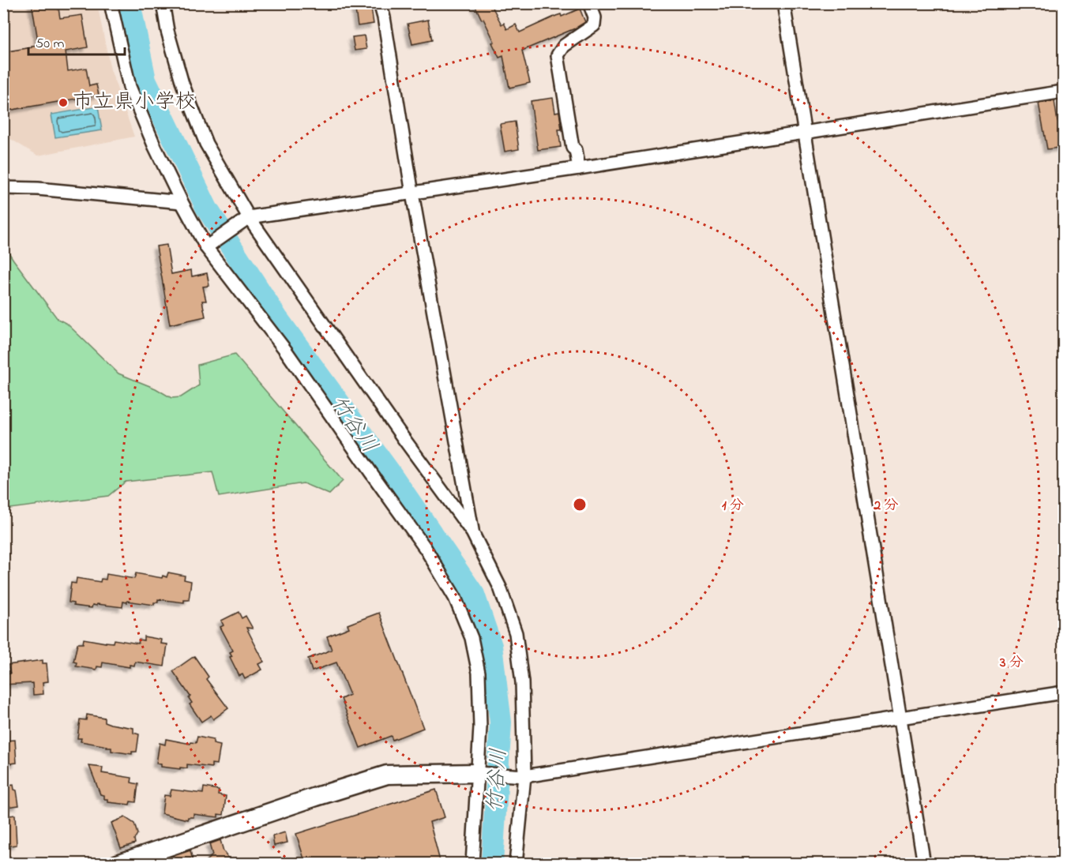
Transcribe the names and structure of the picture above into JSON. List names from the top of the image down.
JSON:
{
  "water": ["竹谷川"],
  "places": ["市立県小学校"],
  "scale_bar": "50 m",
  "rings": ["1 分", "2 分", "3 分"]
}
